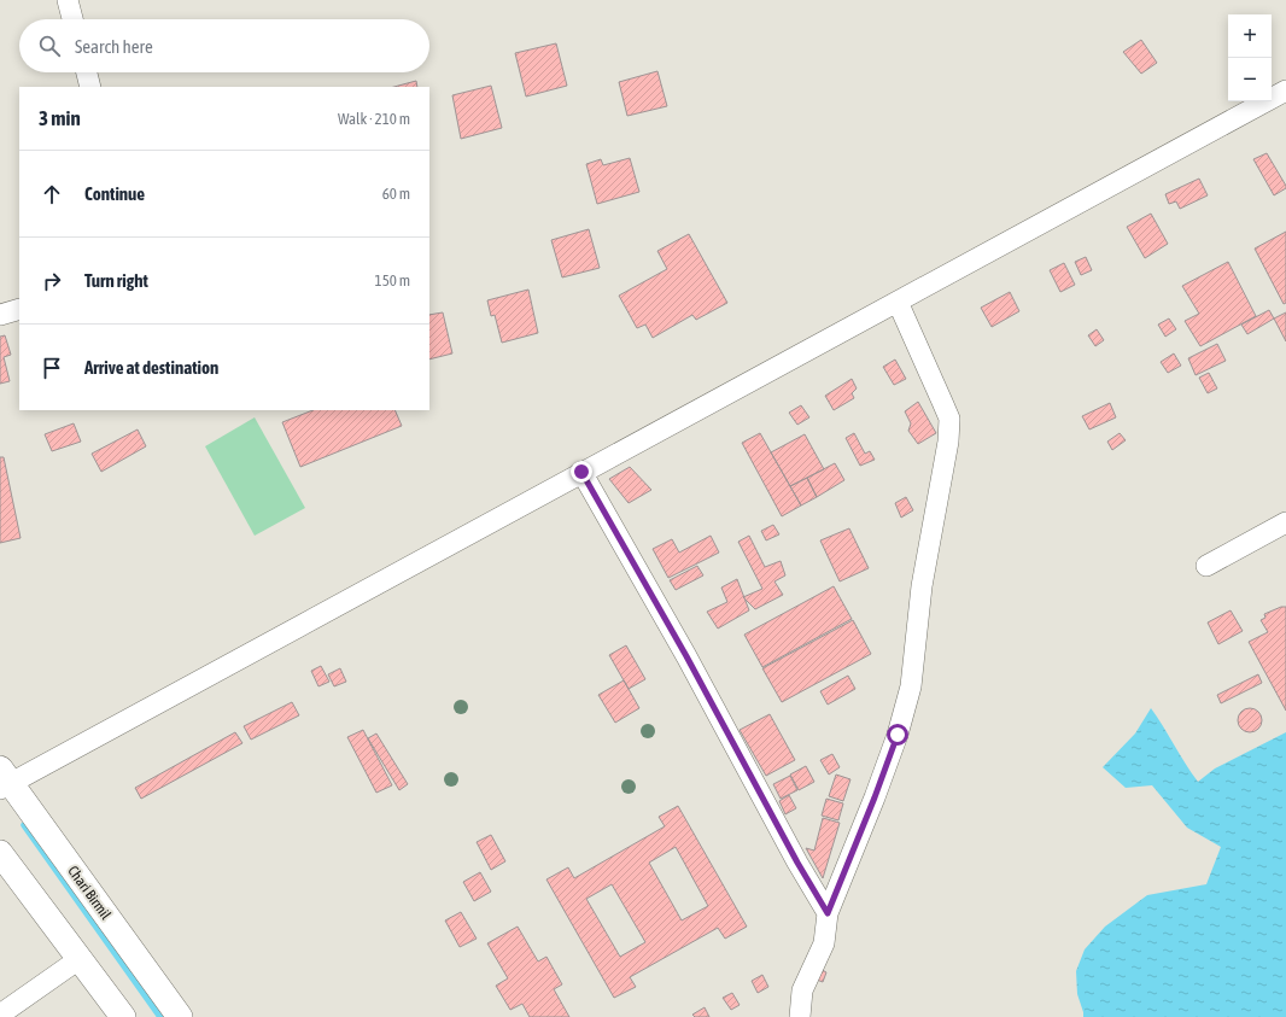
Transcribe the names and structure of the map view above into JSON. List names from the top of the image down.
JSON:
{
  "streets": {
    "street": ["Chari Birmil"]
  },
  "page": {
    "map_buttons": ["+", "−"],
    "search": "Search here",
    "heading": ["3 min", "Walk · 210 m"],
    "list": [
      ["Continue", "60 m"],
      ["Turn right", "150 m"],
      "Arrive at destination"
    ]
  }
}
